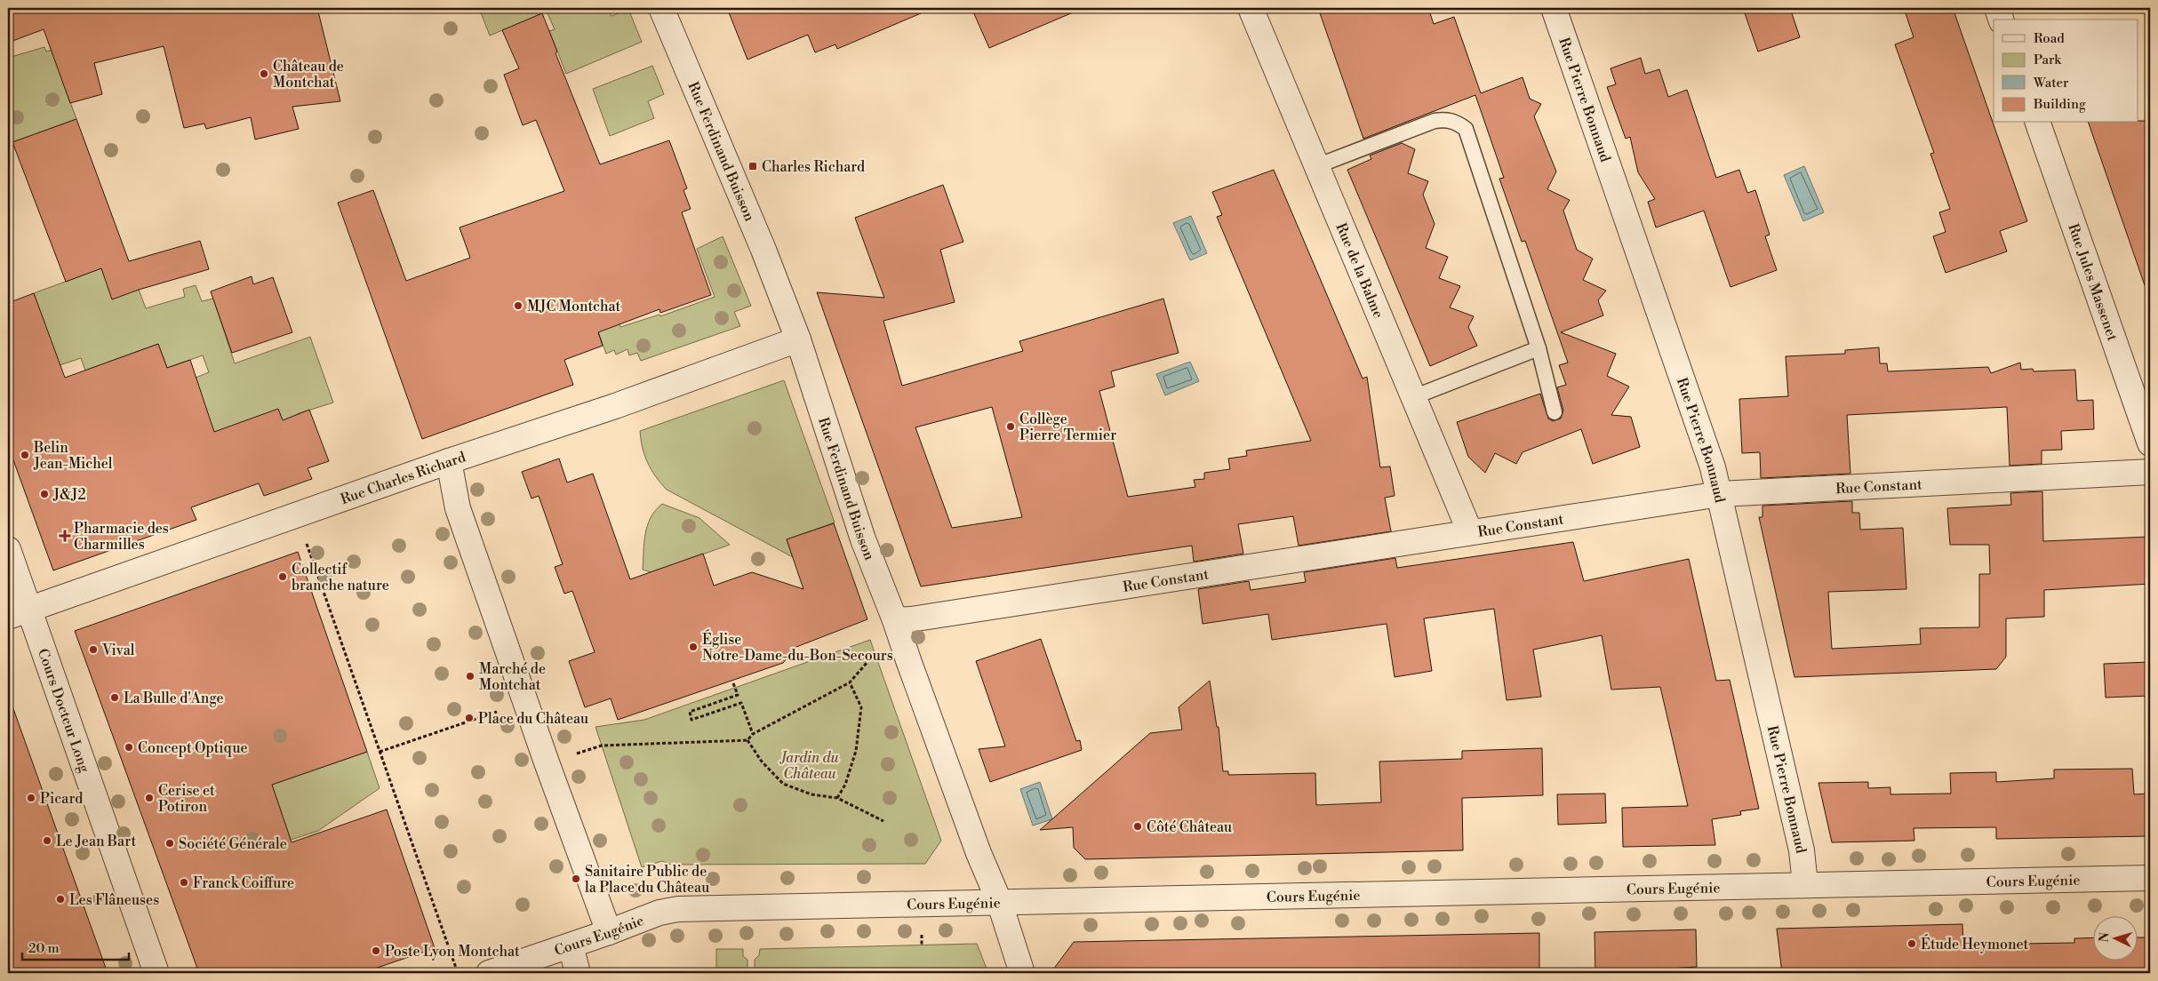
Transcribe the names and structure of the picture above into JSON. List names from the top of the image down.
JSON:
{
  "streets": {
    "street": [
      "Rue Pierre Bonnaud",
      "Rue Ferdinand Buisson",
      "Rue de la Balme",
      "Rue Jules Massenet",
      "Rue Charles Richard",
      "Rue Constant",
      "Cours Docteur Long",
      "Cours Eugénie"
    ]
  },
  "crossings": [
    ["Rue Pierre Bonnaud", "Rue Constant"],
    ["Rue Pierre Bonnaud", "Cours Eugénie"],
    ["Rue Ferdinand Buisson", "Rue Charles Richard"],
    ["Rue Ferdinand Buisson", "Rue Constant"],
    ["Rue Ferdinand Buisson", "Cours Eugénie"],
    ["Rue de la Balme", "Rue Constant"],
    ["Rue Charles Richard", "Cours Docteur Long"]
  ],
  "parks": ["Jardin du Château"],
  "places": {
    "other": [
      "Château de Montchat",
      "MJC Montchat",
      "Collège Pierre Termier",
      "Belin Jean-Michel",
      "J&J2",
      "Collectif branche nature",
      "Église Notre-Dame-du-Bon-Secours",
      "Vival",
      "Marché de Montchat",
      "La Bulle d'Ange",
      "Place du Château",
      "Concept Optique",
      "Picard",
      "Cerise et Potiron",
      "Côté Château",
      "Le Jean Bart",
      "Société Générale",
      "Sanitaire Public de la Place du Château",
      "Franck Coiffure",
      "Les Flâneuses",
      "Étude Heymonet",
      "Poste Lyon Montchat"
    ],
    "transit": ["Charles Richard"],
    "health": ["Pharmacie des Charmilles"]
  },
  "legend": [
    "Road",
    "Park",
    "Water",
    "Building"
  ],
  "scale_bar": "20 m",
  "north": "left"
}
